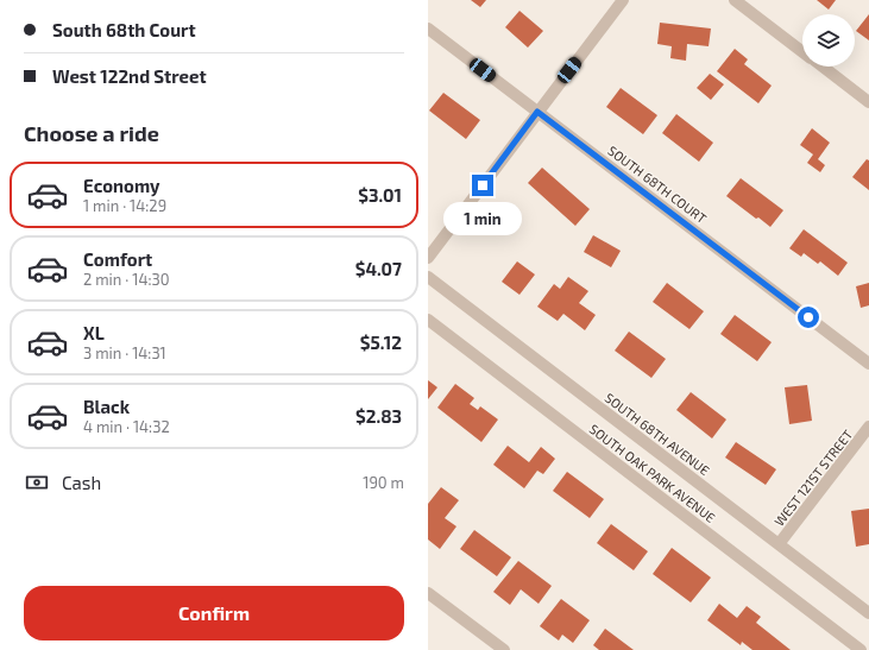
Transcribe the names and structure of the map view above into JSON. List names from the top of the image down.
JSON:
{
  "streets": {
    "street": [
      "SOUTH 68TH COURT",
      "SOUTH 68TH AVENUE",
      "SOUTH OAK PARK AVENUE",
      "WEST 121ST STREET"
    ]
  },
  "crossings": [
    ["SOUTH 68TH AVENUE", "WEST 121ST STREET"]
  ],
  "page": {
    "banner": ["South 68th Court", "West 122nd Street"],
    "heading": "Choose a ride",
    "list": [
      {
        "name": "Economy",
        "note": "1 min · 14:29",
        "value": "$3.01"
      },
      {
        "name": "Comfort",
        "note": "2 min · 14:30",
        "value": "$4.07"
      },
      {
        "name": "XL",
        "note": "3 min · 14:31",
        "value": "$5.12"
      },
      {
        "name": "Black",
        "note": "4 min · 14:32",
        "value": "$2.83"
      }
    ],
    "bubble": "1 min",
    "pay": ["Cash", "190 m"],
    "buttons": "Confirm"
  }
}
